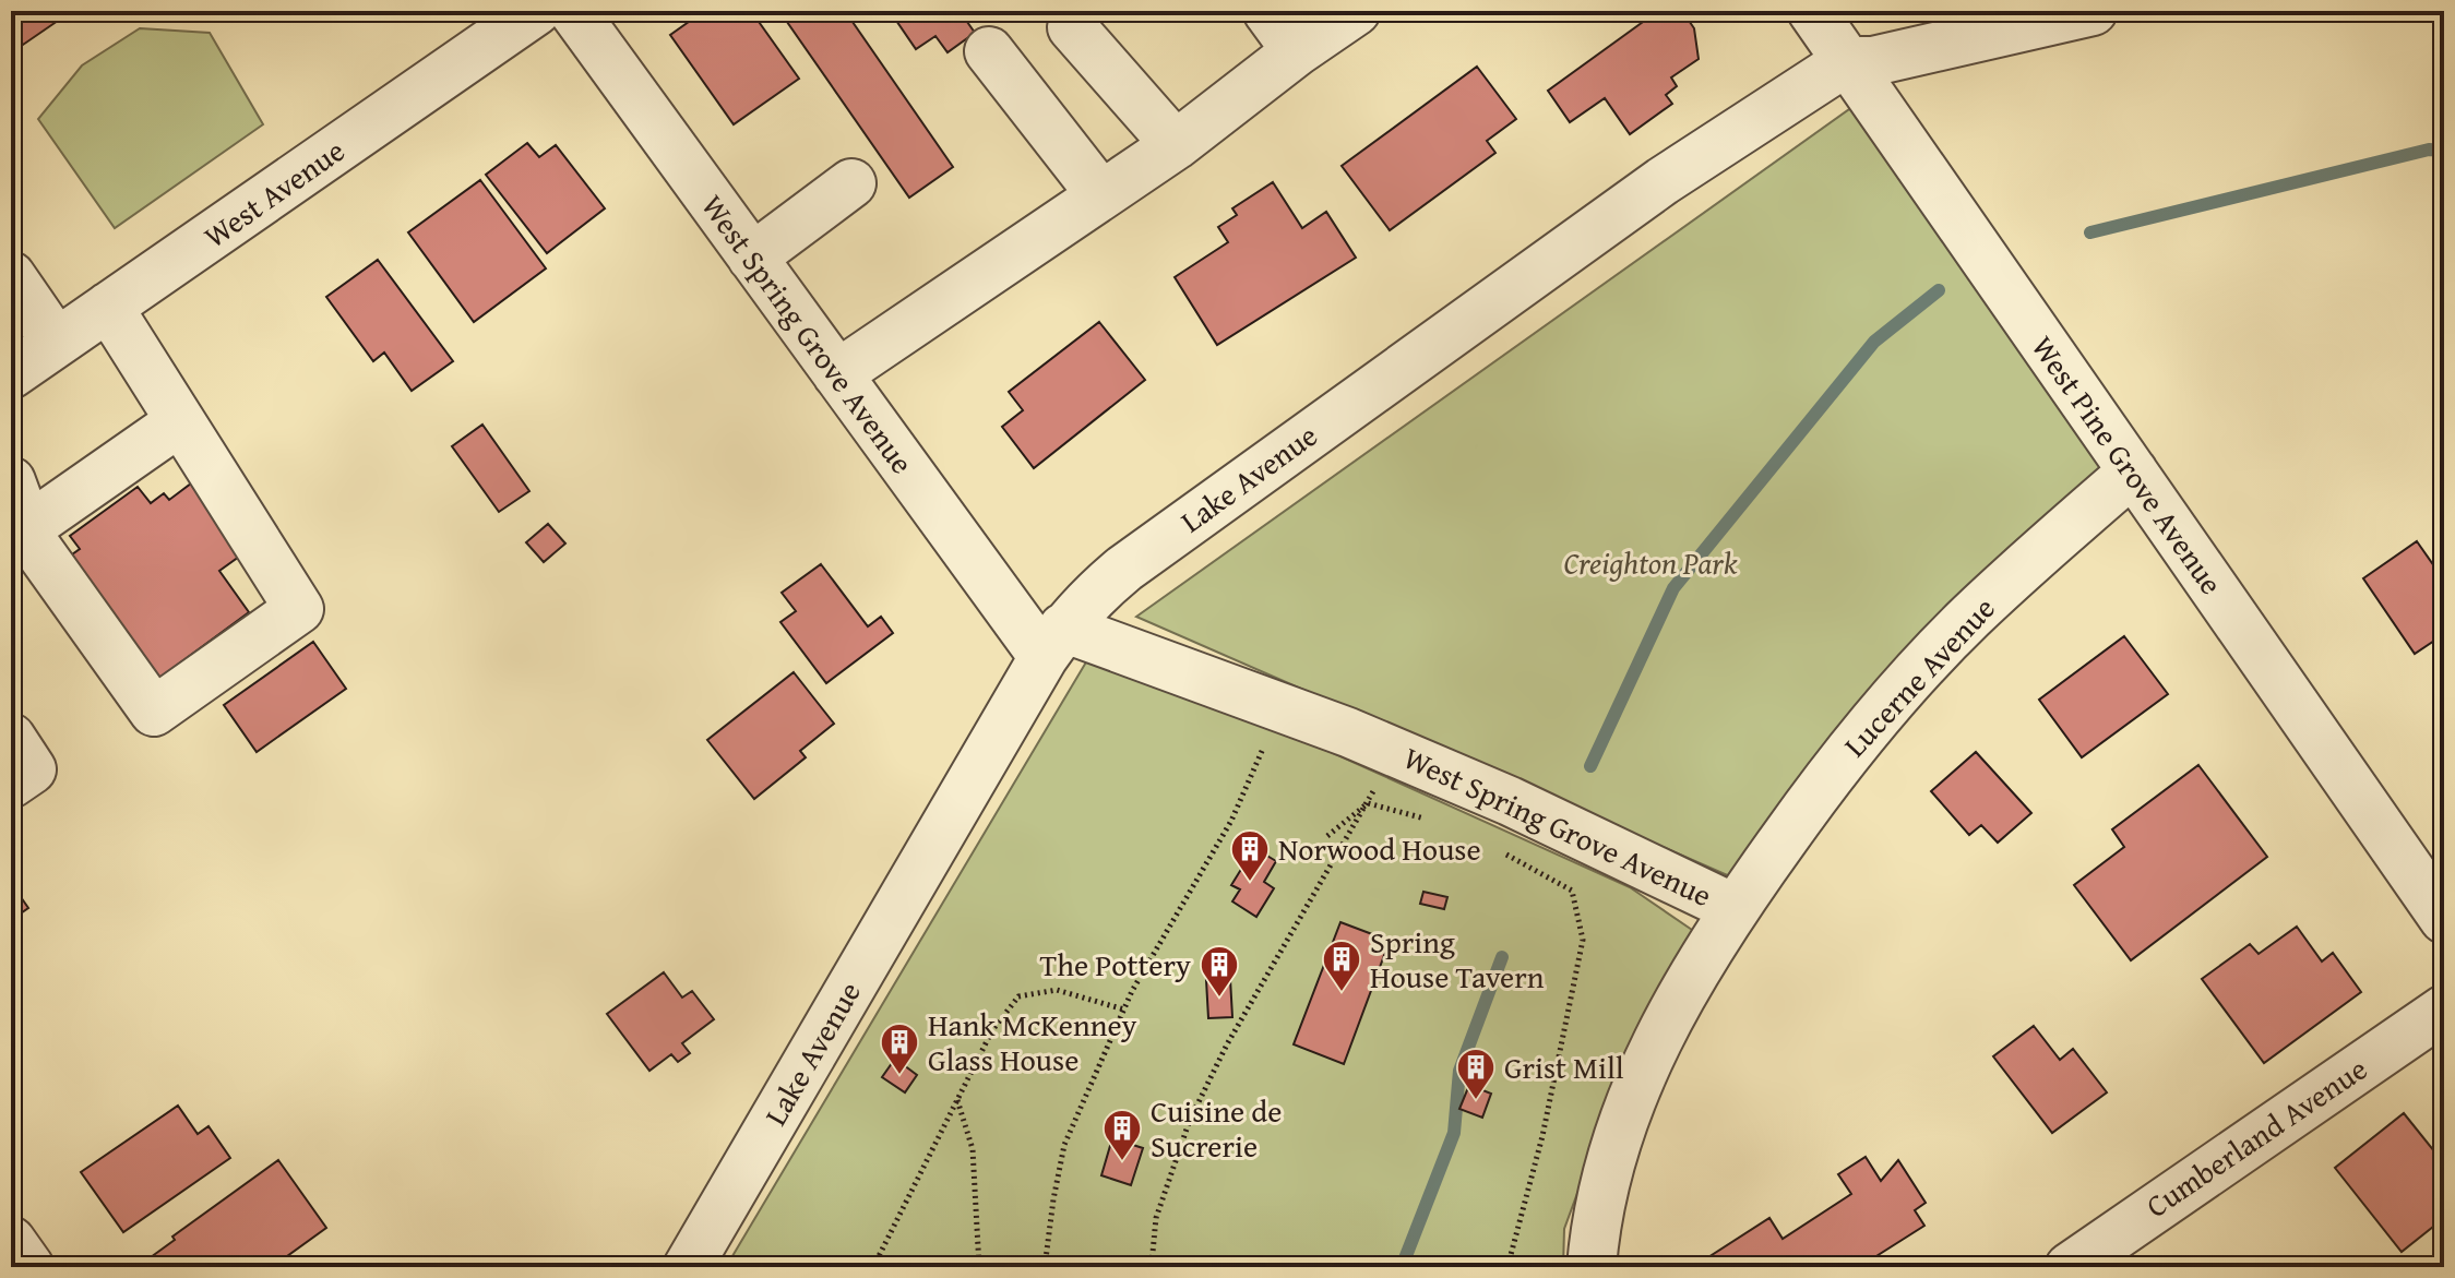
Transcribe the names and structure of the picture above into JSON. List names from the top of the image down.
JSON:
{
  "streets": {
    "street": [
      "West Avenue",
      "West Spring Grove Avenue",
      "West Pine Grove Avenue",
      "Lake Avenue",
      "Lucerne Avenue",
      "Cumberland Avenue"
    ]
  },
  "crossings": [
    ["West Spring Grove Avenue", "Lake Avenue"],
    ["West Spring Grove Avenue", "Lucerne Avenue"],
    ["West Pine Grove Avenue", "Lake Avenue"],
    ["West Pine Grove Avenue", "Lucerne Avenue"]
  ],
  "parks": ["Creighton Park"],
  "places": {
    "building": [
      "Norwood House",
      "Spring House Tavern",
      "The Pottery",
      "Hank McKenney Glass House",
      "Grist Mill",
      "Cuisine de Sucrerie"
    ]
  }
}
